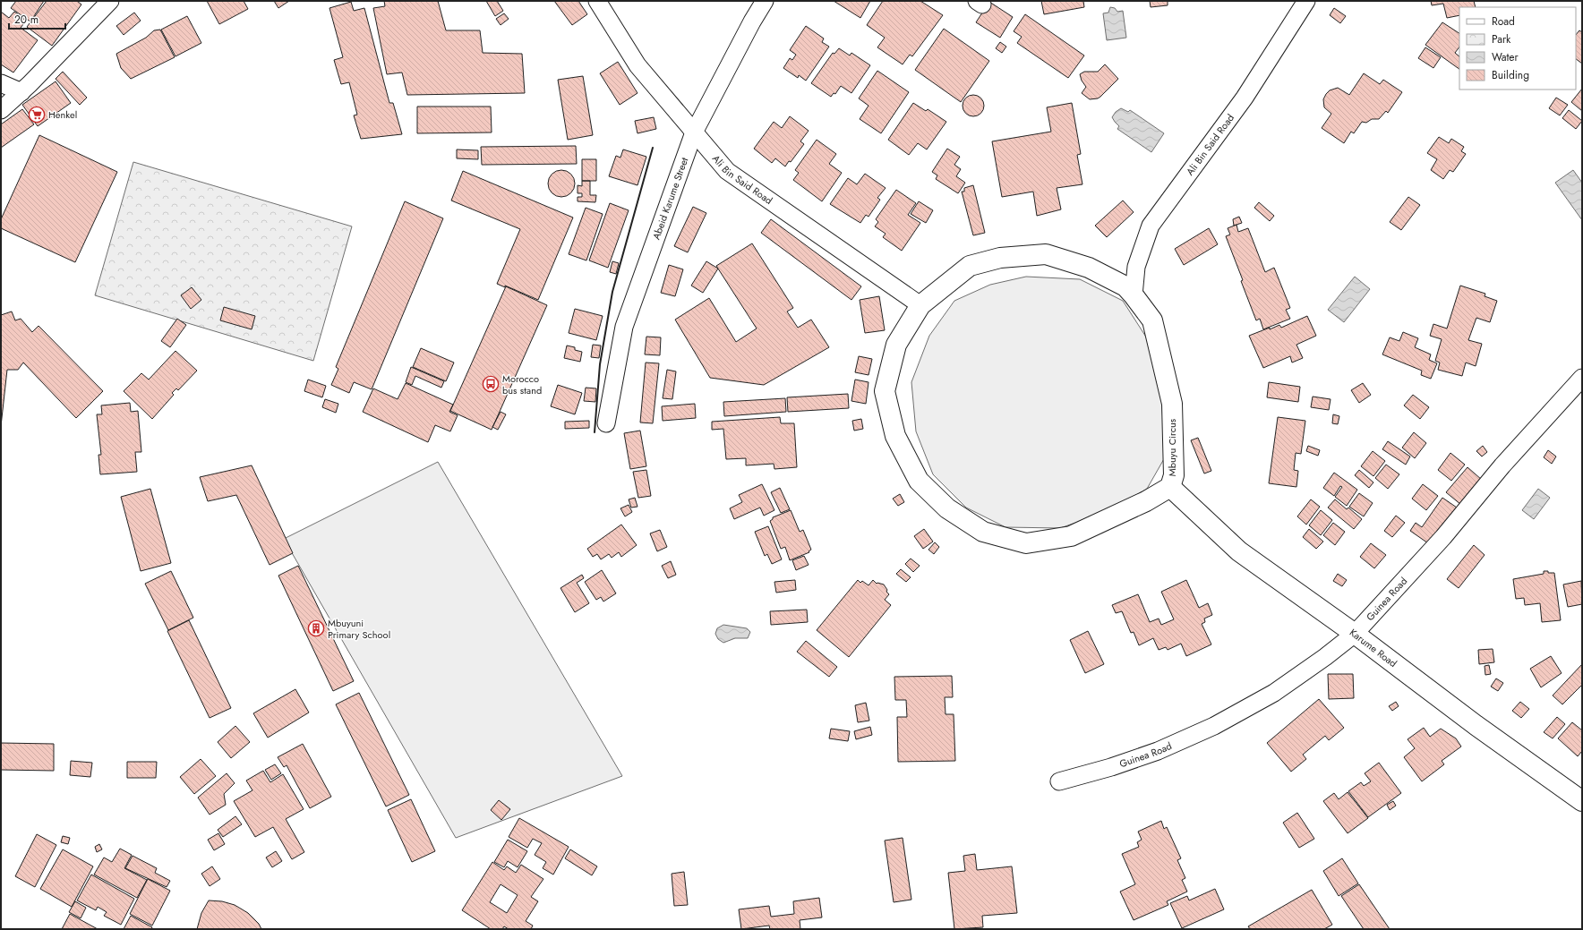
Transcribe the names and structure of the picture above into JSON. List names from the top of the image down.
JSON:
{
  "streets": {
    "street": [
      "Ali Bin Said Road",
      "Abeid Karume Street",
      "Mbuyu Circus",
      "Guinea Road",
      "Karume Road"
    ]
  },
  "crossings": [
    ["Ali Bin Said Road", "Abeid Karume Street"],
    ["Ali Bin Said Road", "Mbuyu Circus"],
    ["Mbuyu Circus", "Karume Road"],
    ["Guinea Road", "Karume Road"]
  ],
  "places": {
    "supermarket": ["Henkel"],
    "bus stop": ["Morocco bus stand"],
    "building": ["Mbuyuni Primary School"]
  },
  "legend": [
    "Road",
    "Park",
    "Water",
    "Building"
  ],
  "scale_bar": "20 m"
}
